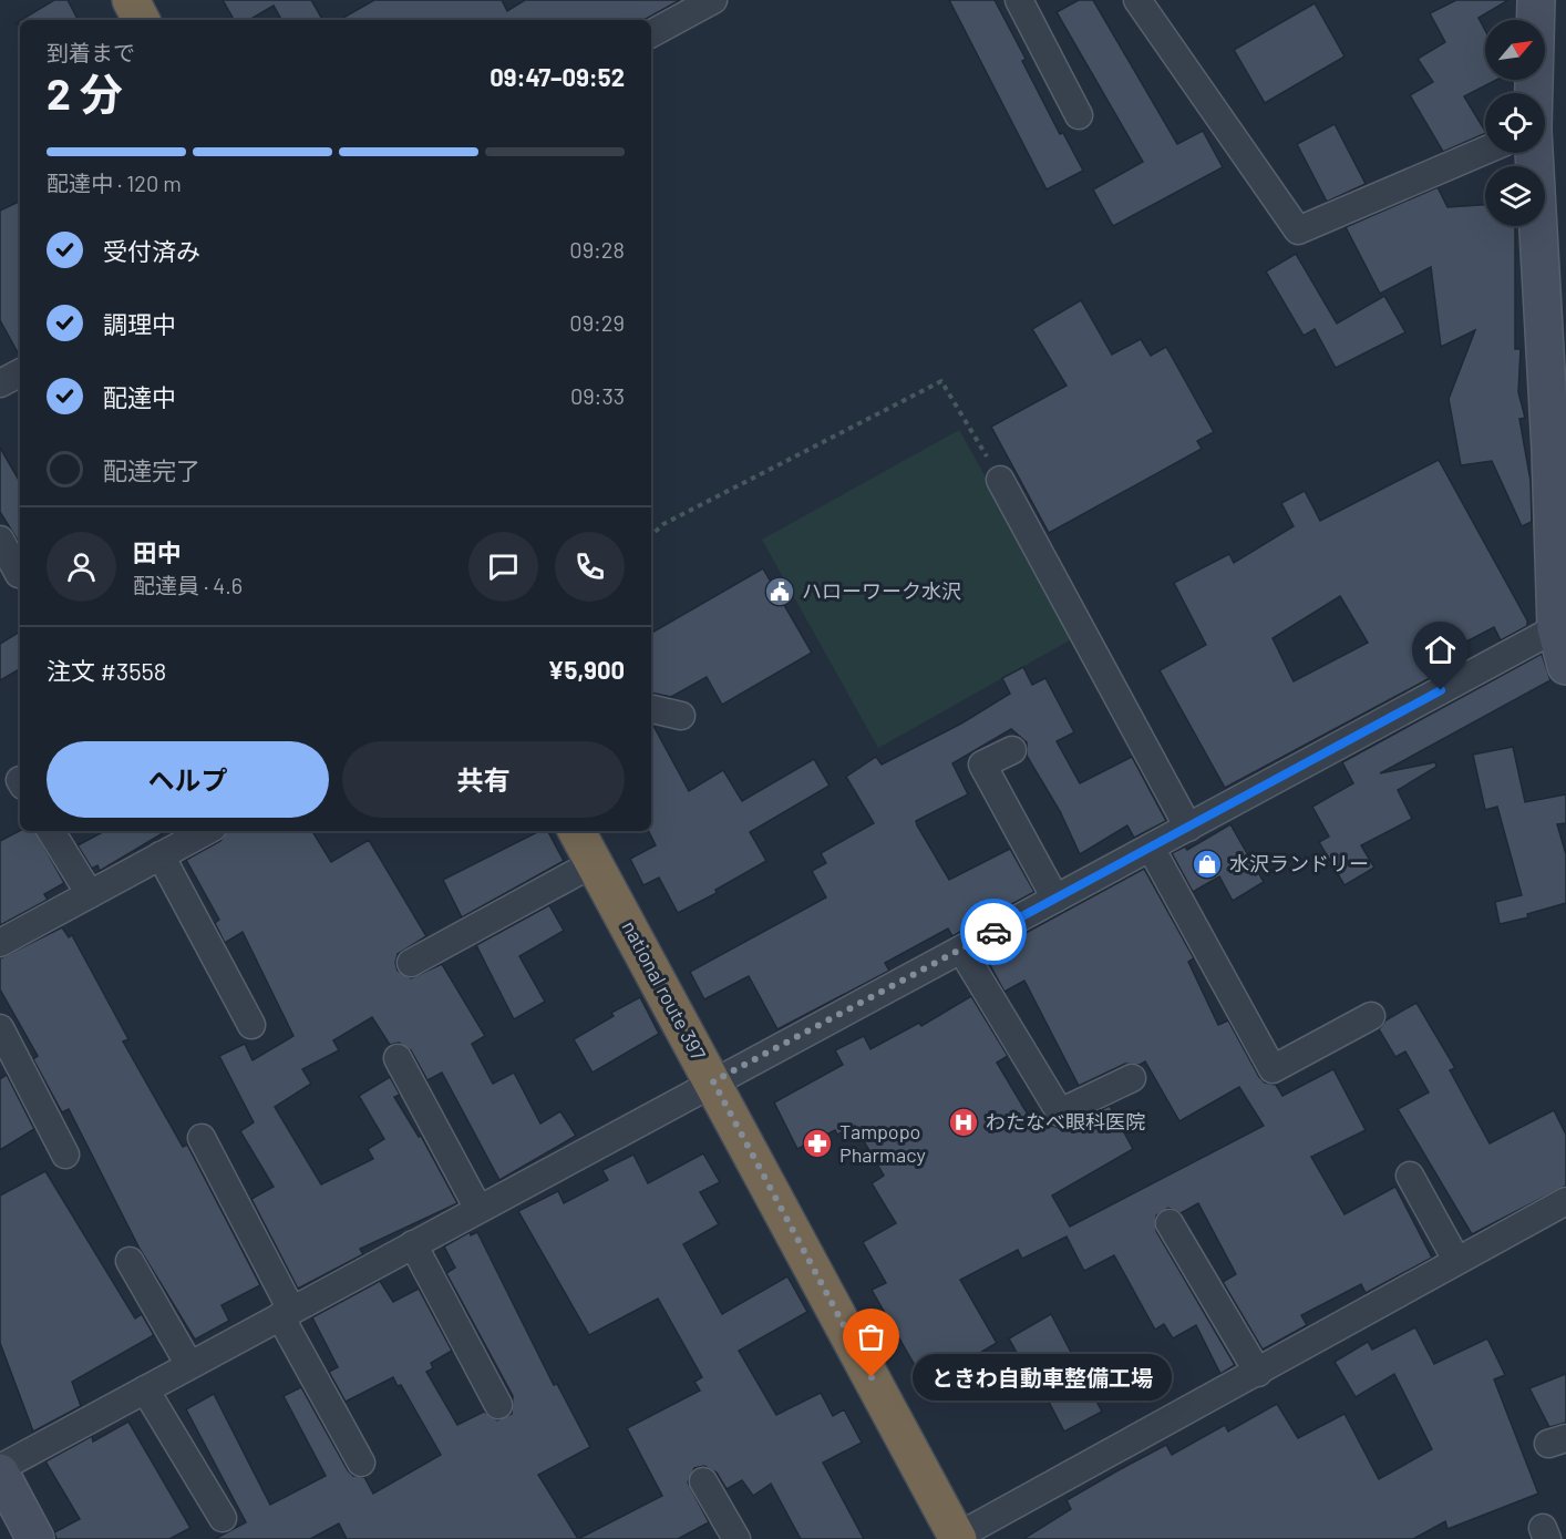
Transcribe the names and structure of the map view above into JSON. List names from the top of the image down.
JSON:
{
  "streets": {
    "highway": ["national route 397"]
  },
  "places": {
    "public building": ["ハローワーク水沢"],
    "shop": ["水沢ランドリー"],
    "hospital": ["わたなべ眼科医院"],
    "pharmacy": ["Tampopo Pharmacy"],
    "other": ["ときわ自動車整備工場"]
  },
  "north": "top right",
  "page": {
    "heading": ["2 分", "到着まで", "09:47–09:52"],
    "panel": [
      "田中",
      "配達員 · 4.6",
      "注文 #3558",
      "¥5,900"
    ],
    "bar": "配達中 · 120 m",
    "list": [
      ["受付済み", "09:28"],
      ["調理中", "09:29"],
      ["配達中", "09:33"],
      "配達完了"
    ],
    "buttons": ["ヘルプ", "共有"],
    "bubble": "ときわ自動車整備工場"
  }
}
